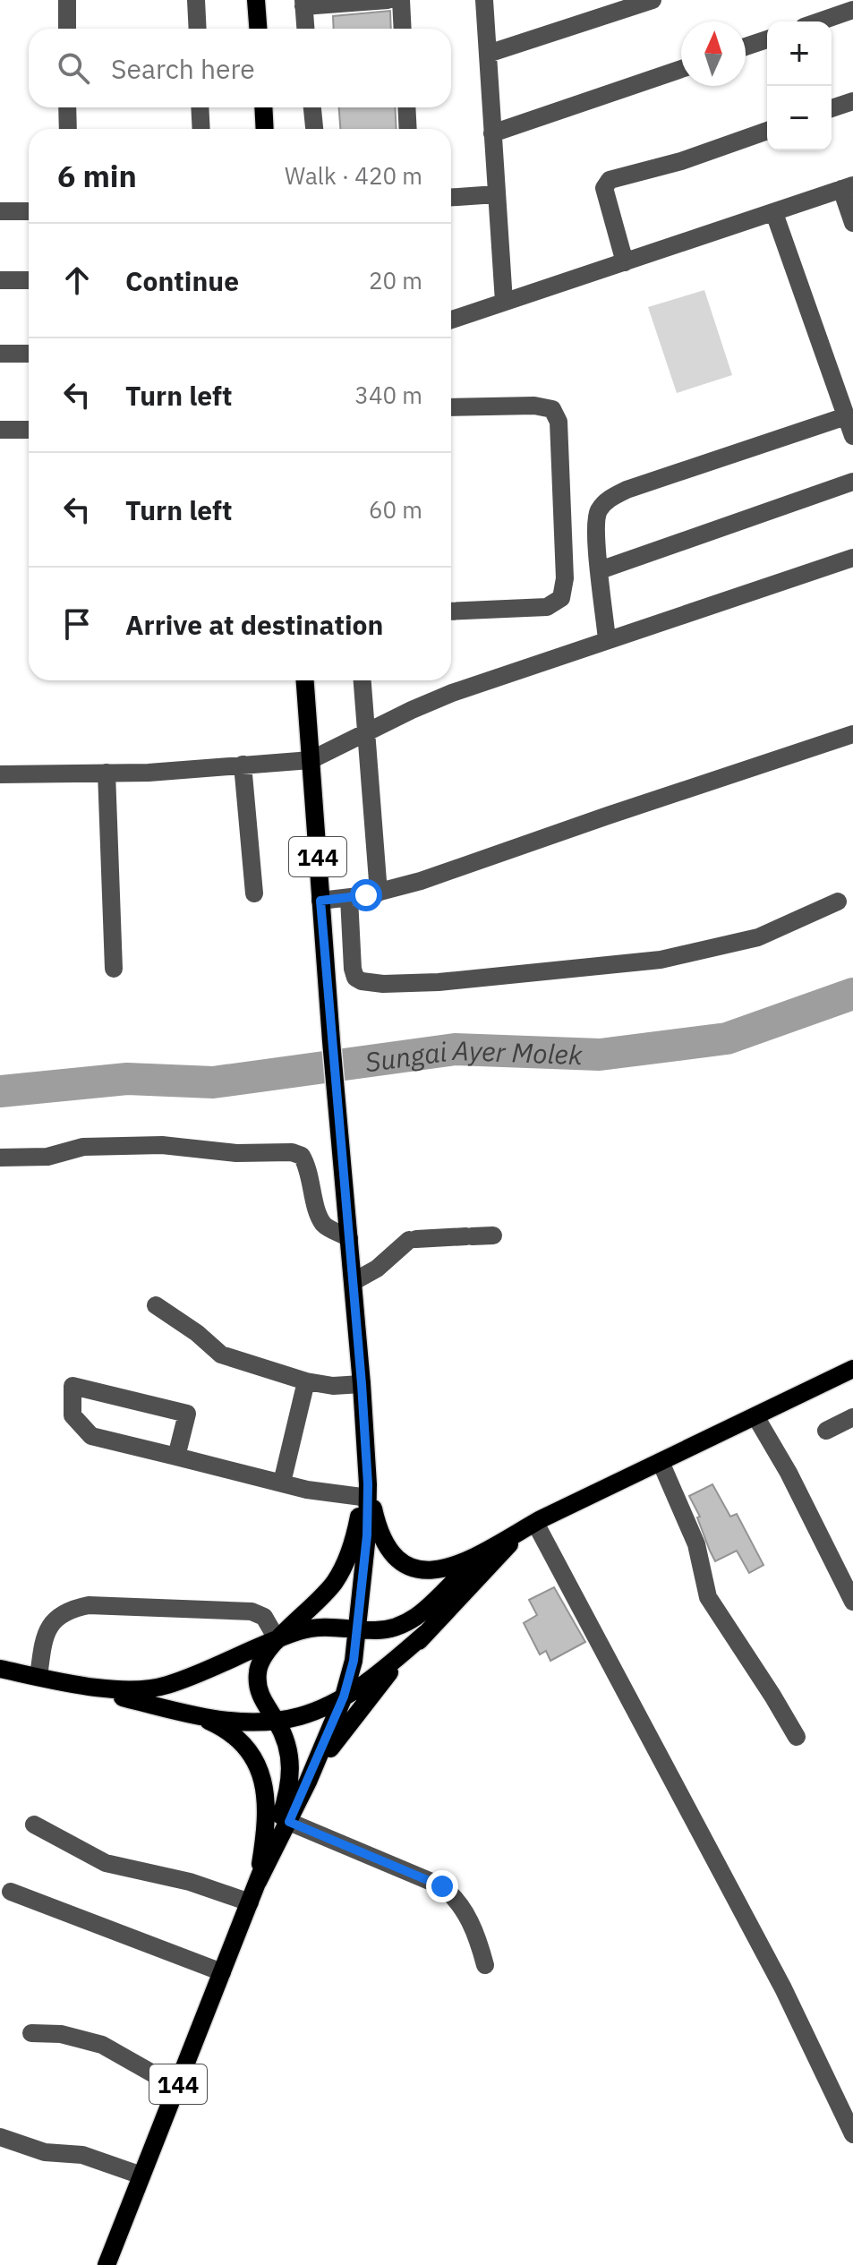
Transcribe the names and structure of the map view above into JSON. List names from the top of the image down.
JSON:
{
  "streets": {
    "main road": ["144"]
  },
  "water": ["Sungai Ayer Molek"],
  "north": "top",
  "page": {
    "map_buttons": ["+", "−"],
    "search": "Search here",
    "heading": ["6 min", "Walk · 420 m"],
    "list": [
      ["Continue", "20 m"],
      ["Turn left", "340 m"],
      ["Turn left", "60 m"],
      "Arrive at destination"
    ]
  }
}
